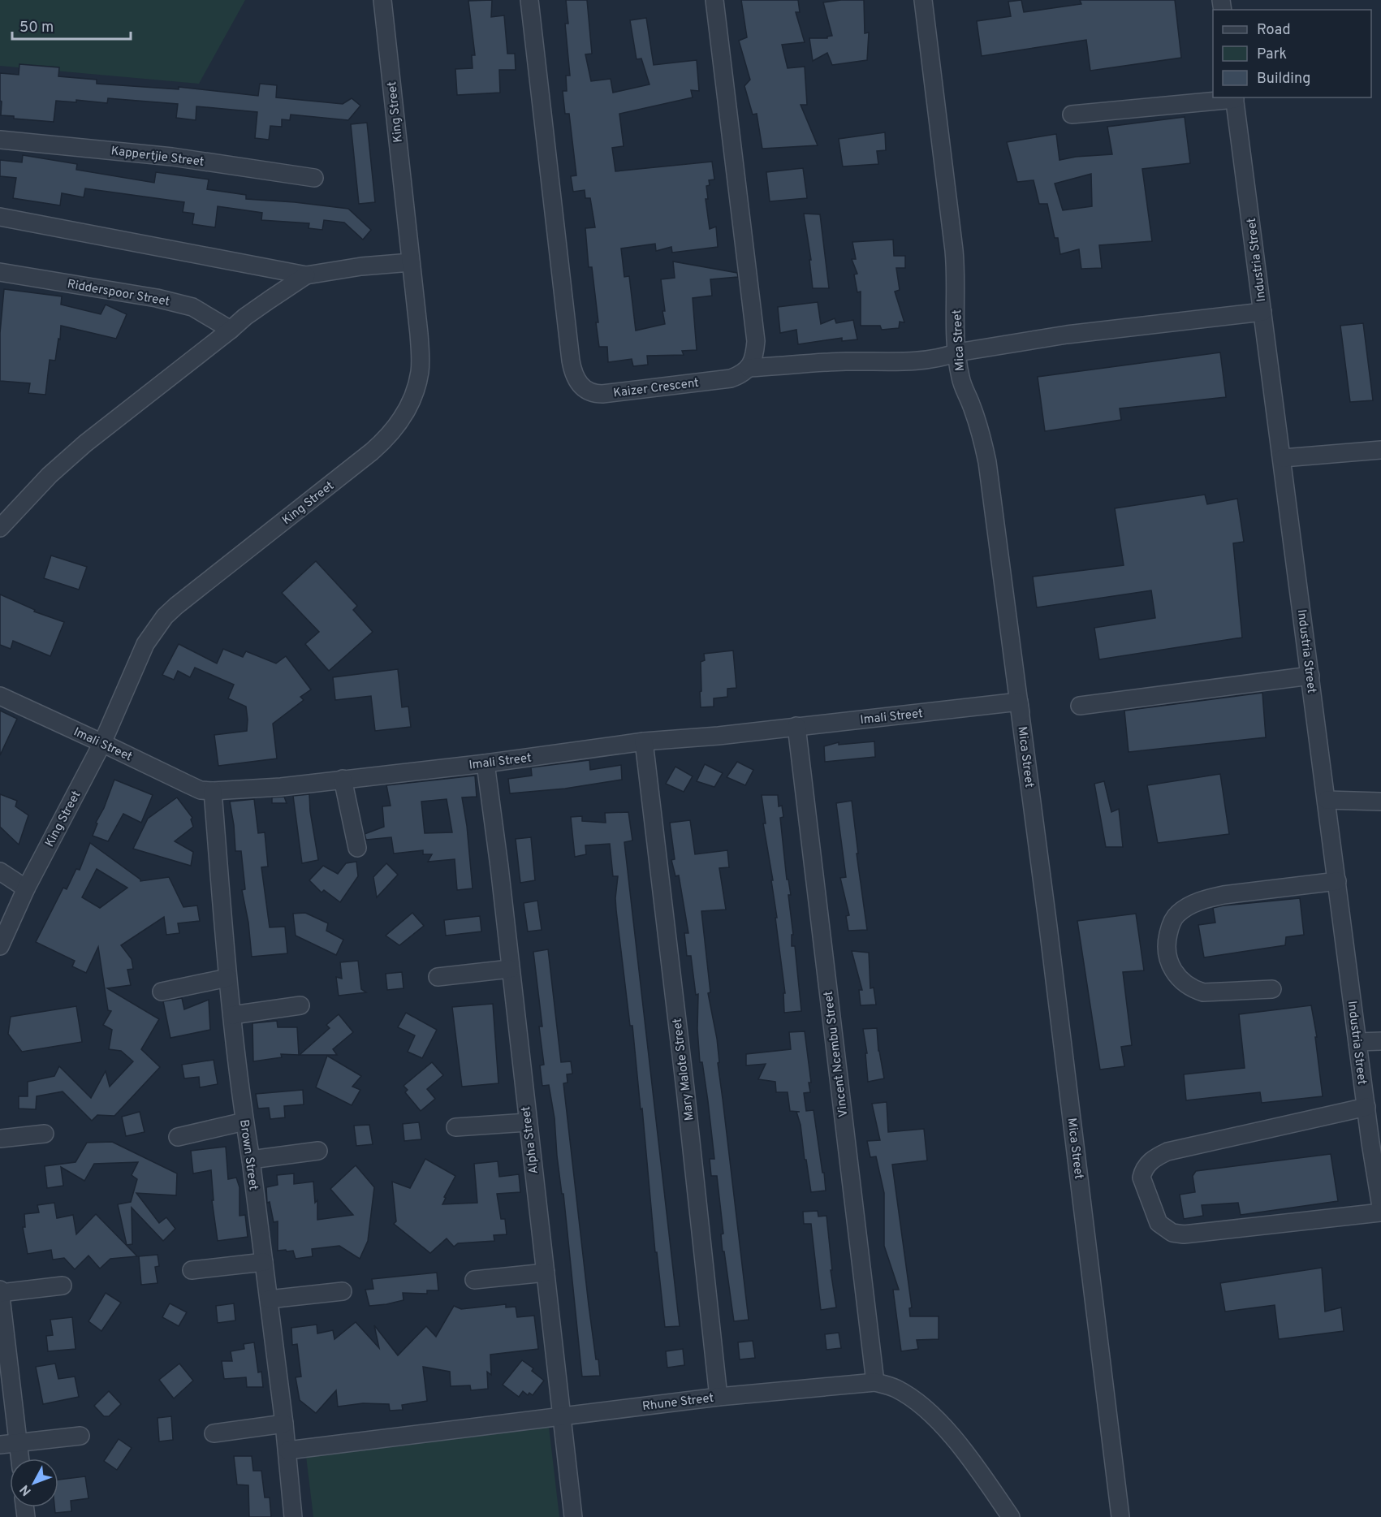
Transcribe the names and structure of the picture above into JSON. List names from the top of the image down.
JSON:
{
  "streets": {
    "street": [
      "King Street",
      "Kappertjie Street",
      "Industria Street",
      "Ridderspoor Street",
      "Mica Street",
      "Kaizer Crescent",
      "Imali Street",
      "Vincent Ncembu Street",
      "Mary Malote Street",
      "Alpha Street",
      "Brown Street",
      "Rhune Street"
    ]
  },
  "crossings": [
    ["King Street", "Imali Street"],
    ["Mica Street", "Imali Street"],
    ["Imali Street", "Vincent Ncembu Street"],
    ["Imali Street", "Mary Malote Street"],
    ["Imali Street", "Alpha Street"],
    ["Imali Street", "Brown Street"],
    ["Vincent Ncembu Street", "Rhune Street"],
    ["Mary Malote Street", "Rhune Street"],
    ["Alpha Street", "Rhune Street"],
    ["Brown Street", "Rhune Street"]
  ],
  "legend": ["Road", "Park", "Building"],
  "scale_bar": "50 m",
  "north": "bottom left"
}
